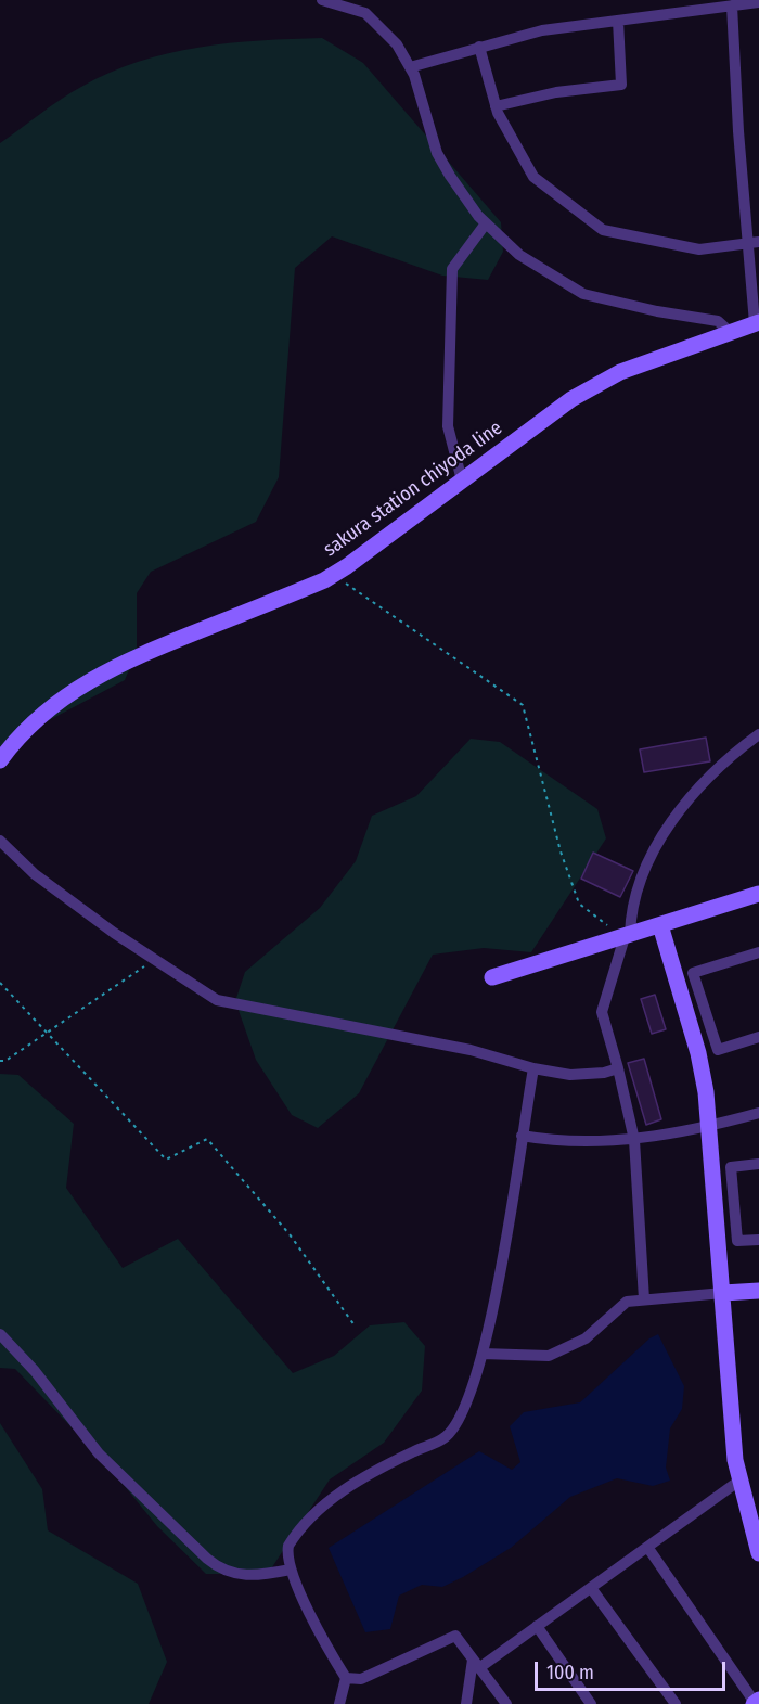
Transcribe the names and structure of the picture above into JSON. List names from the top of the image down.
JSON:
{
  "streets": {
    "street": ["sakura station chiyoda line"]
  },
  "scale_bar": "100 m"
}
